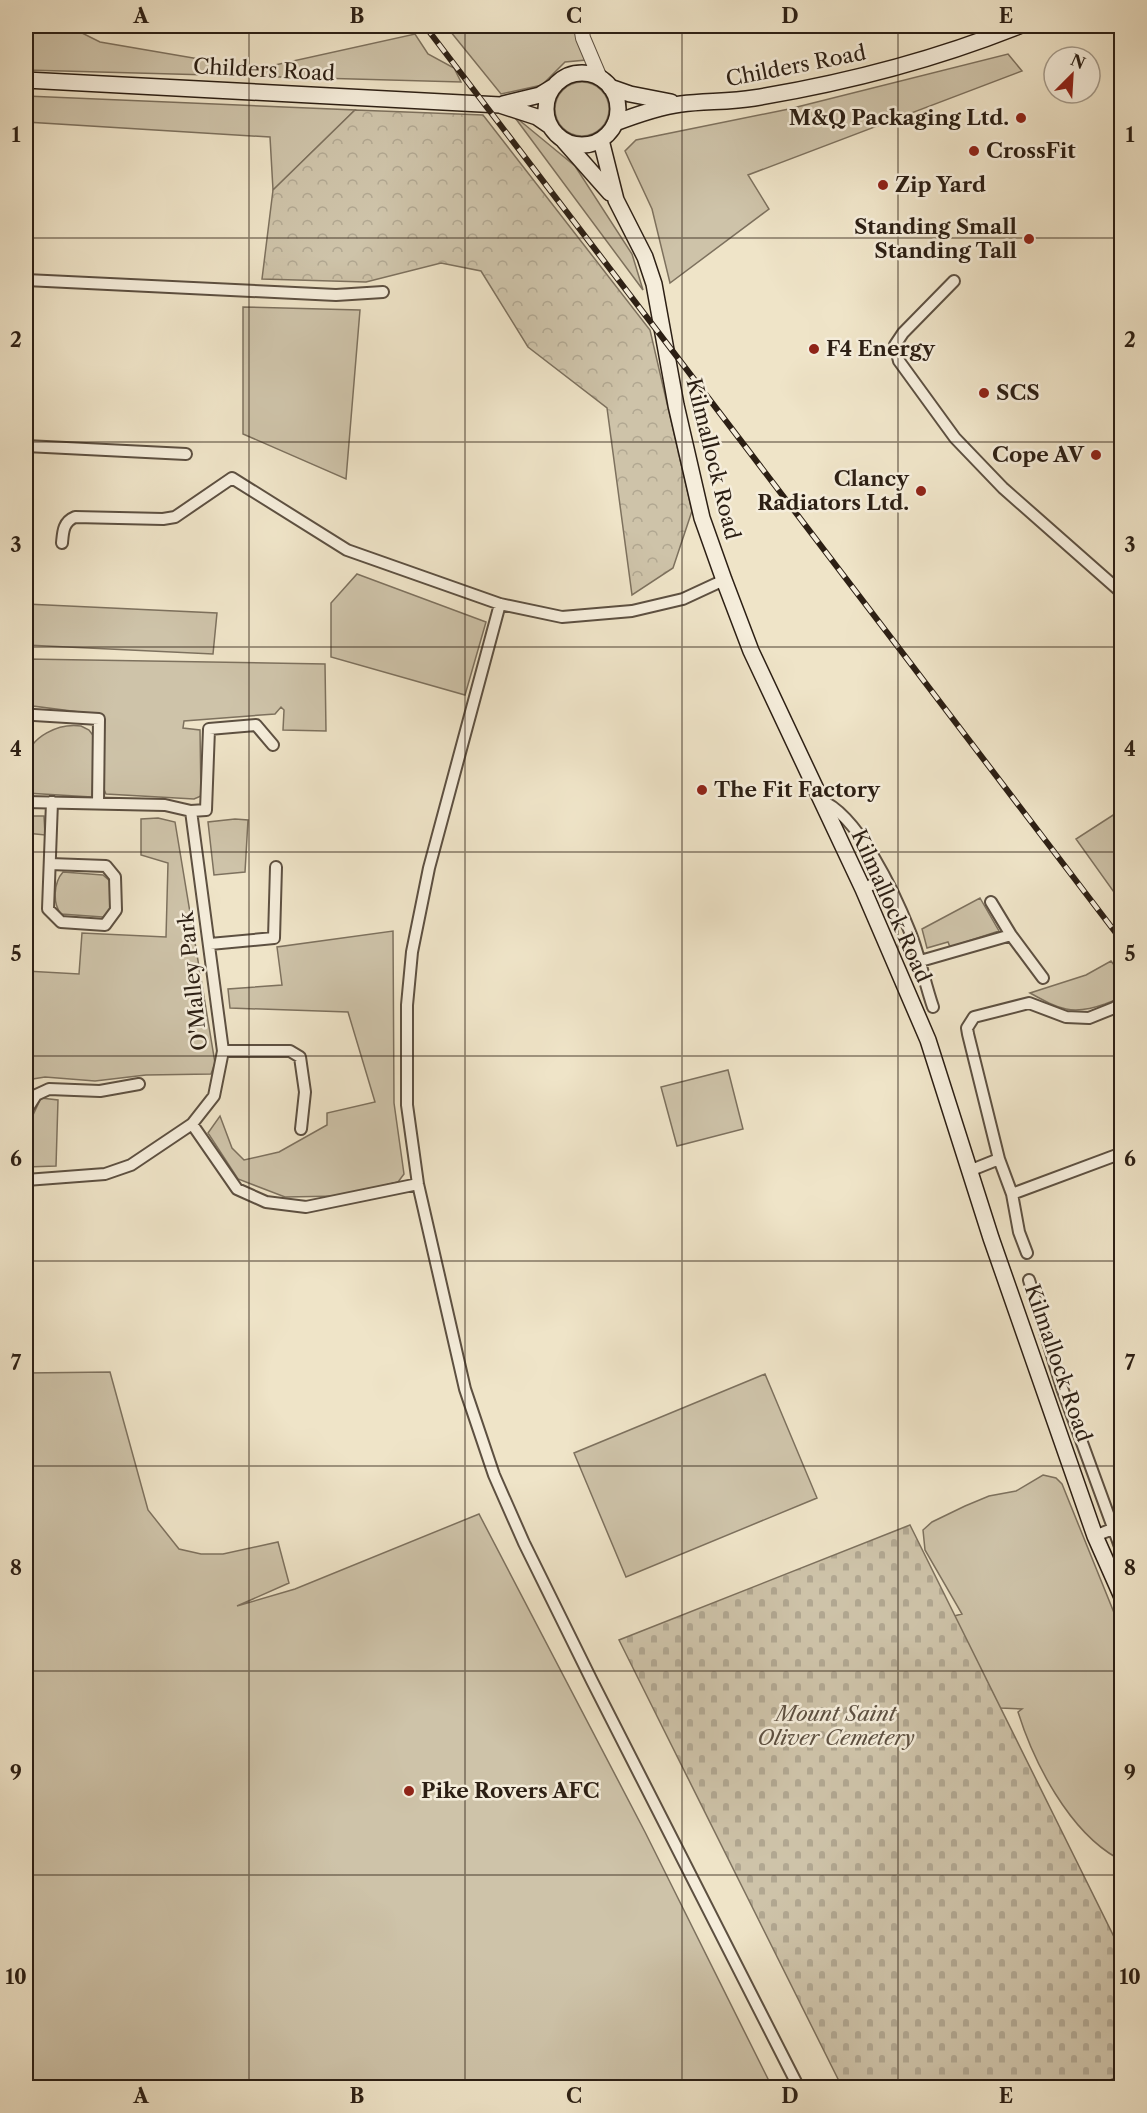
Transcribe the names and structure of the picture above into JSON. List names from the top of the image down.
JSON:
{
  "streets": {
    "main road": ["Childers Road", "Kilmallock Road"],
    "street": ["O'Malley Park"]
  },
  "crossings": [
    ["Childers Road", "Kilmallock Road"]
  ],
  "parks": ["Mount Saint Oliver Cemetery"],
  "places": [
    "M&Q Packaging Ltd.",
    "CrossFit",
    "Zip Yard",
    "Standing Small Standing Tall",
    "F4 Energy",
    "SCS",
    "Cope AV",
    "Clancy Radiators Ltd.",
    "The Fit Factory",
    "Pike Rovers AFC"
  ],
  "north": "top right",
  "grid": {
    "columns": [
      "A",
      "B",
      "C",
      "D",
      "E"
    ],
    "rows": [
      "1",
      "2",
      "3",
      "4",
      "5",
      "6",
      "7",
      "8",
      "9",
      "10"
    ]
  }
}
